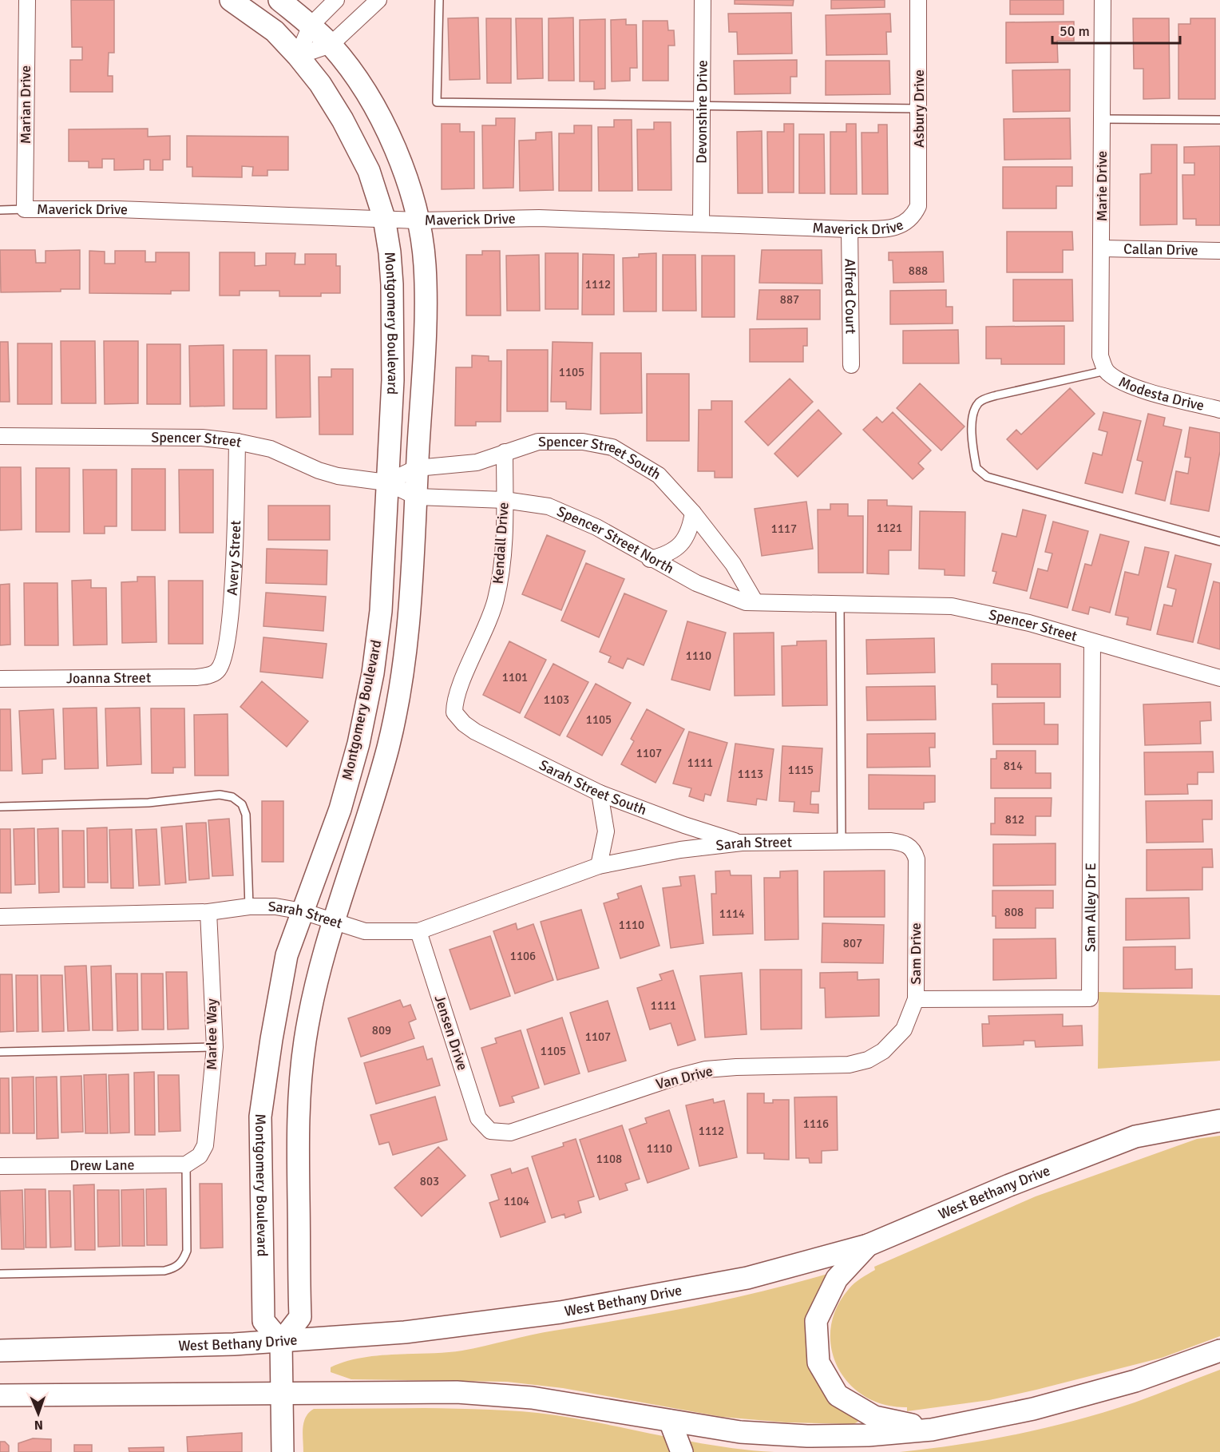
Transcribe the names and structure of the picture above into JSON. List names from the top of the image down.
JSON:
{
  "streets": {
    "street": [
      "Marian Drive",
      "Asbury Drive",
      "Devonshire Drive",
      "Marie Drive",
      "Maverick Drive",
      "Callan Drive",
      "Alfred Court",
      "Montgomery Boulevard",
      "Modesta Drive",
      "Spencer Street",
      "Spencer Street South",
      "Spencer Street North",
      "Kendall Drive",
      "Avery Street",
      "Joanna Street",
      "Sarah Street South",
      "Sarah Street",
      "Sam Alley Dr E",
      "Sam Drive",
      "Jensen Drive",
      "Marlee Way",
      "Van Drive",
      "Drew Lane",
      "West Bethany Drive"
    ]
  },
  "crossings": [
    ["Marian Drive", "Maverick Drive"],
    ["Asbury Drive", "Maverick Drive"],
    ["Devonshire Drive", "Maverick Drive"],
    ["Marie Drive", "Callan Drive"],
    ["Marie Drive", "Modesta Drive"],
    ["Maverick Drive", "Alfred Court"],
    ["Maverick Drive", "Montgomery Boulevard"],
    ["Montgomery Boulevard", "Spencer Street"],
    ["Montgomery Boulevard", "Spencer Street South"],
    ["Montgomery Boulevard", "Spencer Street North"],
    ["Montgomery Boulevard", "Sarah Street"],
    ["Montgomery Boulevard", "West Bethany Drive"],
    ["Spencer Street", "Spencer Street South"],
    ["Spencer Street", "Spencer Street North"],
    ["Spencer Street", "Avery Street"],
    ["Spencer Street", "Sam Alley Dr E"],
    ["Spencer Street South", "Spencer Street North"],
    ["Spencer Street South", "Kendall Drive"],
    ["Spencer Street North", "Kendall Drive"],
    ["Kendall Drive", "Sarah Street South"],
    ["Avery Street", "Joanna Street"],
    ["Sarah Street South", "Sarah Street"],
    ["Sarah Street", "Sam Drive"],
    ["Sarah Street", "Jensen Drive"],
    ["Sarah Street", "Marlee Way"],
    ["Sam Alley Dr E", "Sam Drive"],
    ["Sam Drive", "Van Drive"],
    ["Jensen Drive", "Van Drive"],
    ["Marlee Way", "Drew Lane"]
  ],
  "house_numbers": [
    "888",
    "1112",
    "887",
    "1105",
    "1121",
    "1117",
    "1110",
    "1101",
    "1103",
    "1105",
    "1107",
    "1111",
    "814",
    "1115",
    "1113",
    "812",
    "808",
    "1114",
    "1110",
    "807",
    "1106",
    "1111",
    "809",
    "1107",
    "1105",
    "1116",
    "1112",
    "1110",
    "1108",
    "803",
    "1104"
  ],
  "scale_bar": "50 m",
  "north": "bottom"
}
